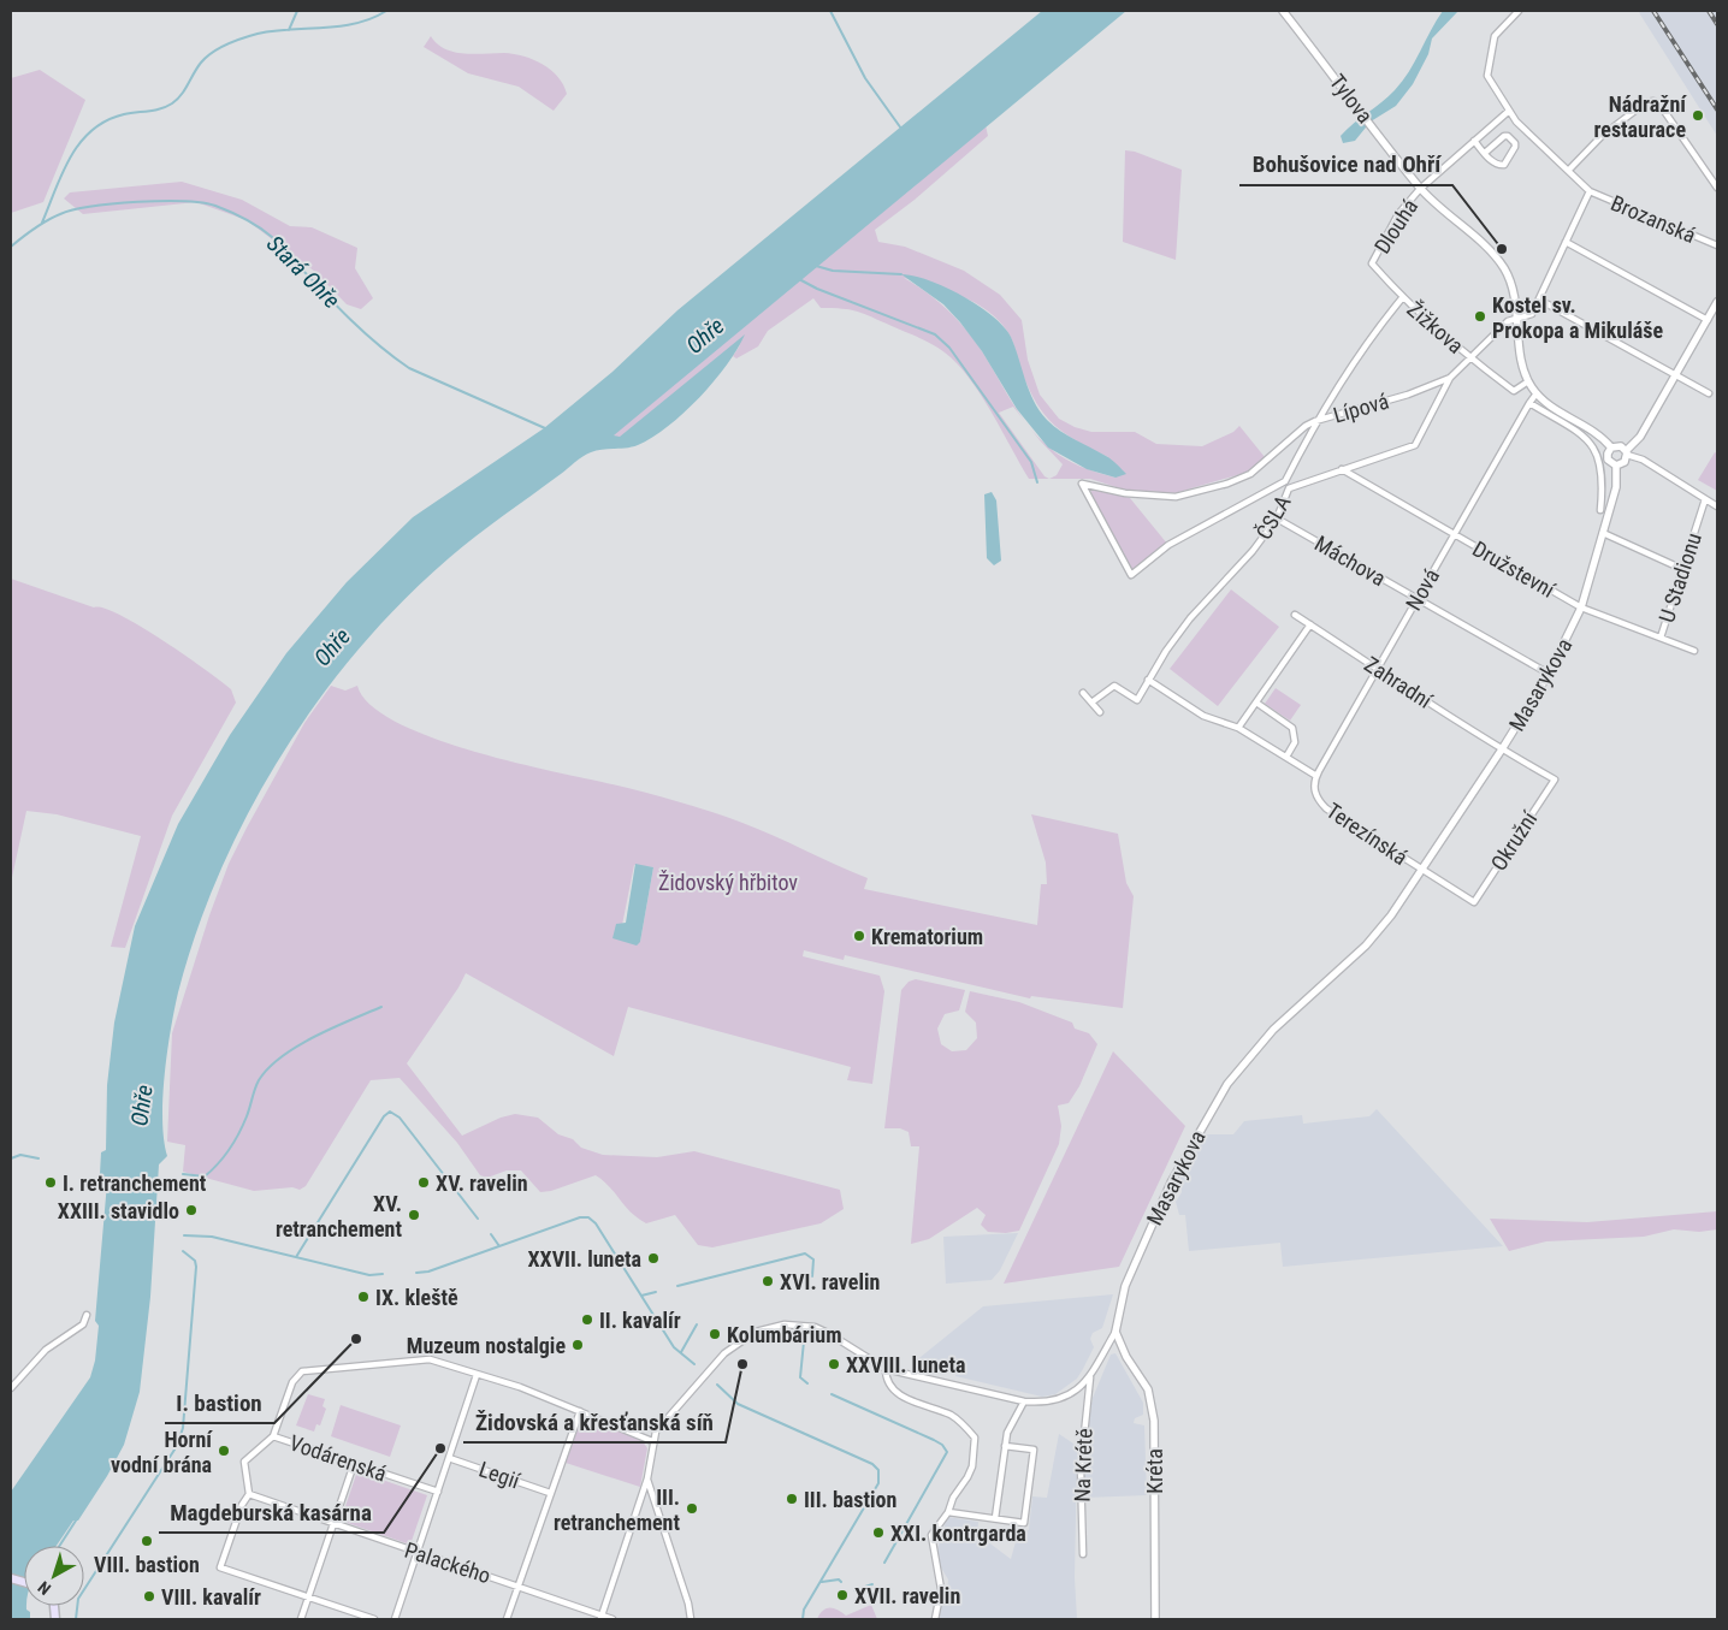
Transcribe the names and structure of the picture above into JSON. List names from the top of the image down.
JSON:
{
  "streets": {
    "street": [
      "Tylova",
      "Brozanská",
      "Dlouhá",
      "Žižkova",
      "Lípová",
      "ČSLA",
      "Máchova",
      "Družstevní",
      "U Stadionu",
      "Nová",
      "Zahradní",
      "Masarykova",
      "Terezínská",
      "Okružní",
      "Vodárenská",
      "Na Krétě",
      "Kréta",
      "Legií",
      "Palackého"
    ]
  },
  "crossings": [
    ["Tylova", "Dlouhá"],
    ["Tylova", "Lípová"],
    ["Dlouhá", "Žižkova"],
    ["Žižkova", "Lípová"],
    ["Lípová", "ČSLA"],
    ["ČSLA", "Máchova"],
    ["ČSLA", "Družstevní"],
    ["Máchova", "Nová"],
    ["Máchova", "Masarykova"],
    ["Družstevní", "U Stadionu"],
    ["Družstevní", "Nová"],
    ["Družstevní", "Masarykova"],
    ["Nová", "Zahradní"],
    ["Nová", "Terezínská"],
    ["Zahradní", "Masarykova"],
    ["Zahradní", "Okružní"],
    ["Masarykova", "Terezínská"],
    ["Masarykova", "Okružní"],
    ["Masarykova", "Kréta"],
    ["Terezínská", "Okružní"]
  ],
  "water": ["Stará Ohře", "Ohře"],
  "parks": ["Židovský hřbitov"],
  "places": [
    "Nádražní restaurace",
    "Bohušovice nad Ohří",
    "Kostel sv. Prokopa a Mikuláše",
    "Krematorium",
    "I. retranchement",
    "XV. ravelin",
    "XXIII. stavidlo",
    "XV. retranchement",
    "XXVII. luneta",
    "XVI. ravelin",
    "IX. kleště",
    "II. kavalír",
    "Kolumbárium",
    "I. bastion",
    "Muzeum nostalgie",
    "Židovská a křesťanská síň",
    "XXVIII. luneta",
    "Magdeburská kasárna",
    "Horní vodní brána",
    "III. bastion",
    "III. retranchement",
    "XXI. kontrgarda",
    "VIII. bastion",
    "XVII. ravelin",
    "VIII. kavalír"
  ],
  "north": "bottom left"
}
